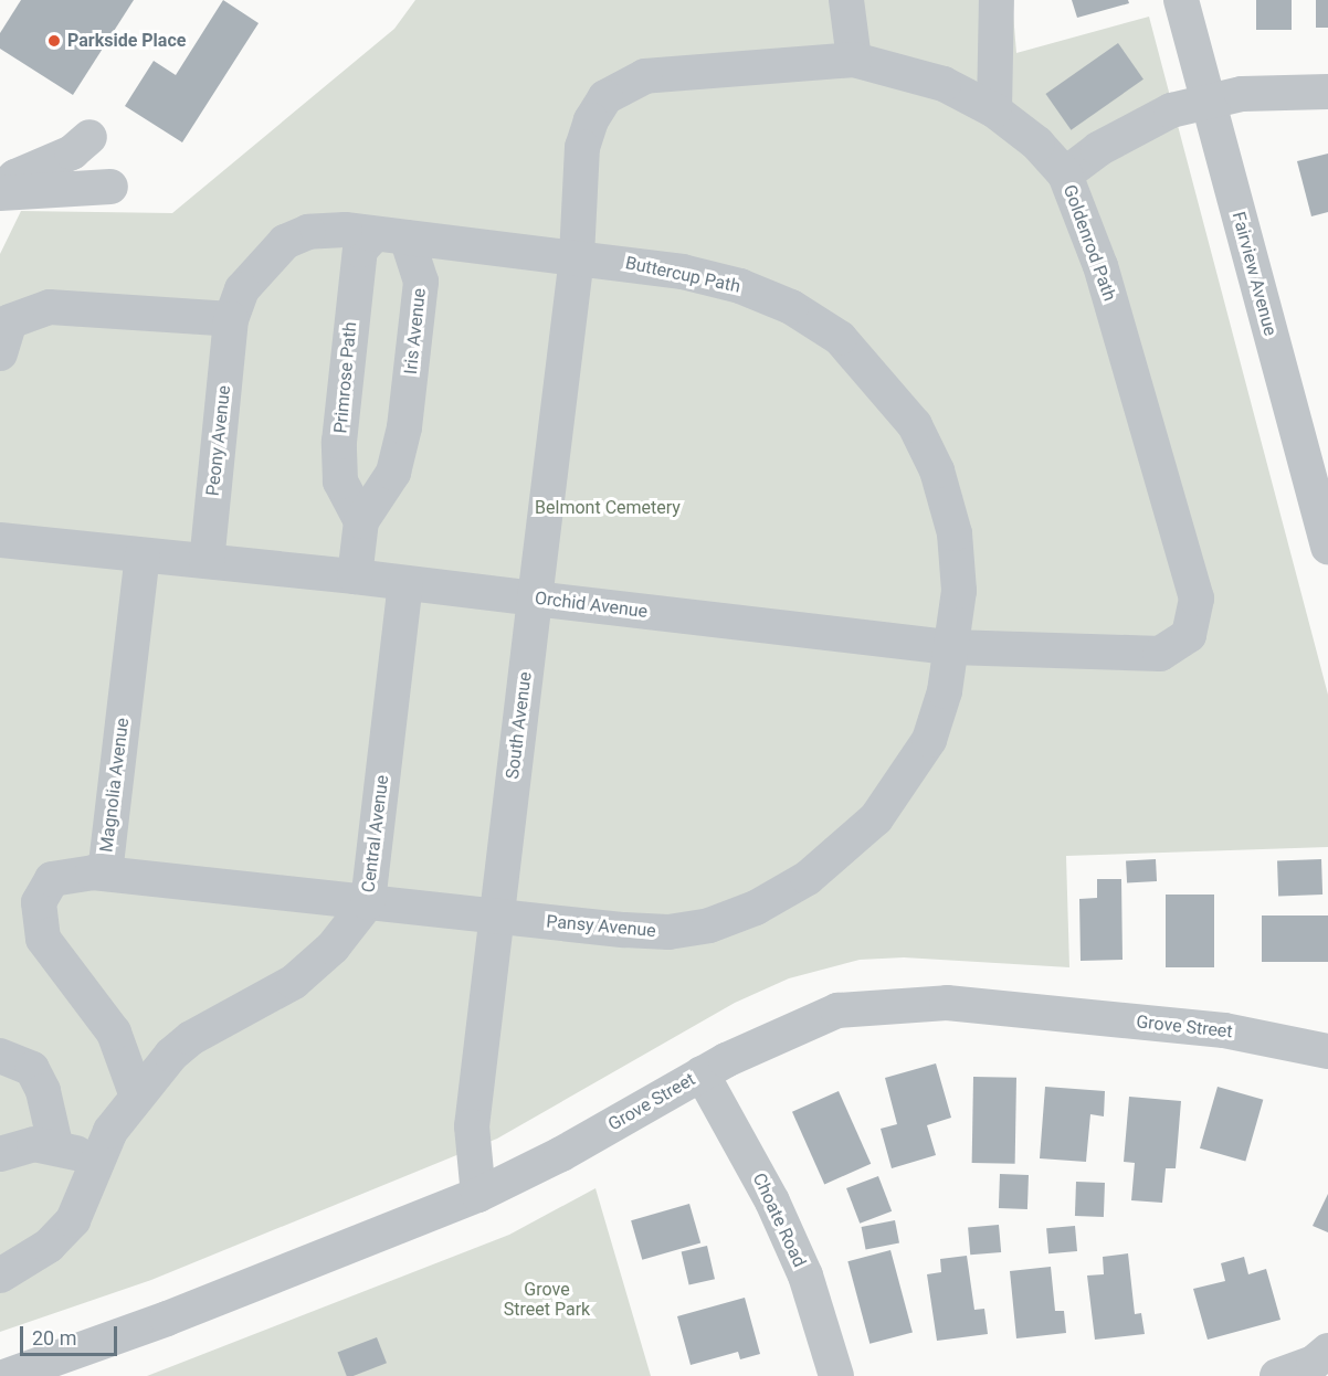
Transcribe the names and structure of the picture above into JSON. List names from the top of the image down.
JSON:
{
  "streets": {
    "street": [
      "Goldenrod Path",
      "Fairview Avenue",
      "Buttercup Path",
      "Iris Avenue",
      "Primrose Path",
      "Peony Avenue",
      "Orchid Avenue",
      "South Avenue",
      "Magnolia Avenue",
      "Central Avenue",
      "Pansy Avenue",
      "Grove Street",
      "Choate Road"
    ]
  },
  "crossings": [
    ["Goldenrod Path", "Buttercup Path"],
    ["Goldenrod Path", "Orchid Avenue"],
    ["Goldenrod Path", "South Avenue"],
    ["Buttercup Path", "Iris Avenue"],
    ["Buttercup Path", "Primrose Path"],
    ["Buttercup Path", "Orchid Avenue"],
    ["Buttercup Path", "South Avenue"],
    ["Buttercup Path", "Pansy Avenue"],
    ["Iris Avenue", "Primrose Path"],
    ["Iris Avenue", "Orchid Avenue"],
    ["Peony Avenue", "Orchid Avenue"],
    ["Orchid Avenue", "South Avenue"],
    ["Orchid Avenue", "Magnolia Avenue"],
    ["Orchid Avenue", "Central Avenue"],
    ["Orchid Avenue", "Pansy Avenue"],
    ["South Avenue", "Pansy Avenue"],
    ["South Avenue", "Grove Street"],
    ["Magnolia Avenue", "Central Avenue"],
    ["Magnolia Avenue", "Pansy Avenue"],
    ["Central Avenue", "Pansy Avenue"],
    ["Grove Street", "Choate Road"]
  ],
  "parks": ["Belmont Cemetery", "Grove Street Park"],
  "places": ["Parkside Place"],
  "scale_bar": "20 m"
}
